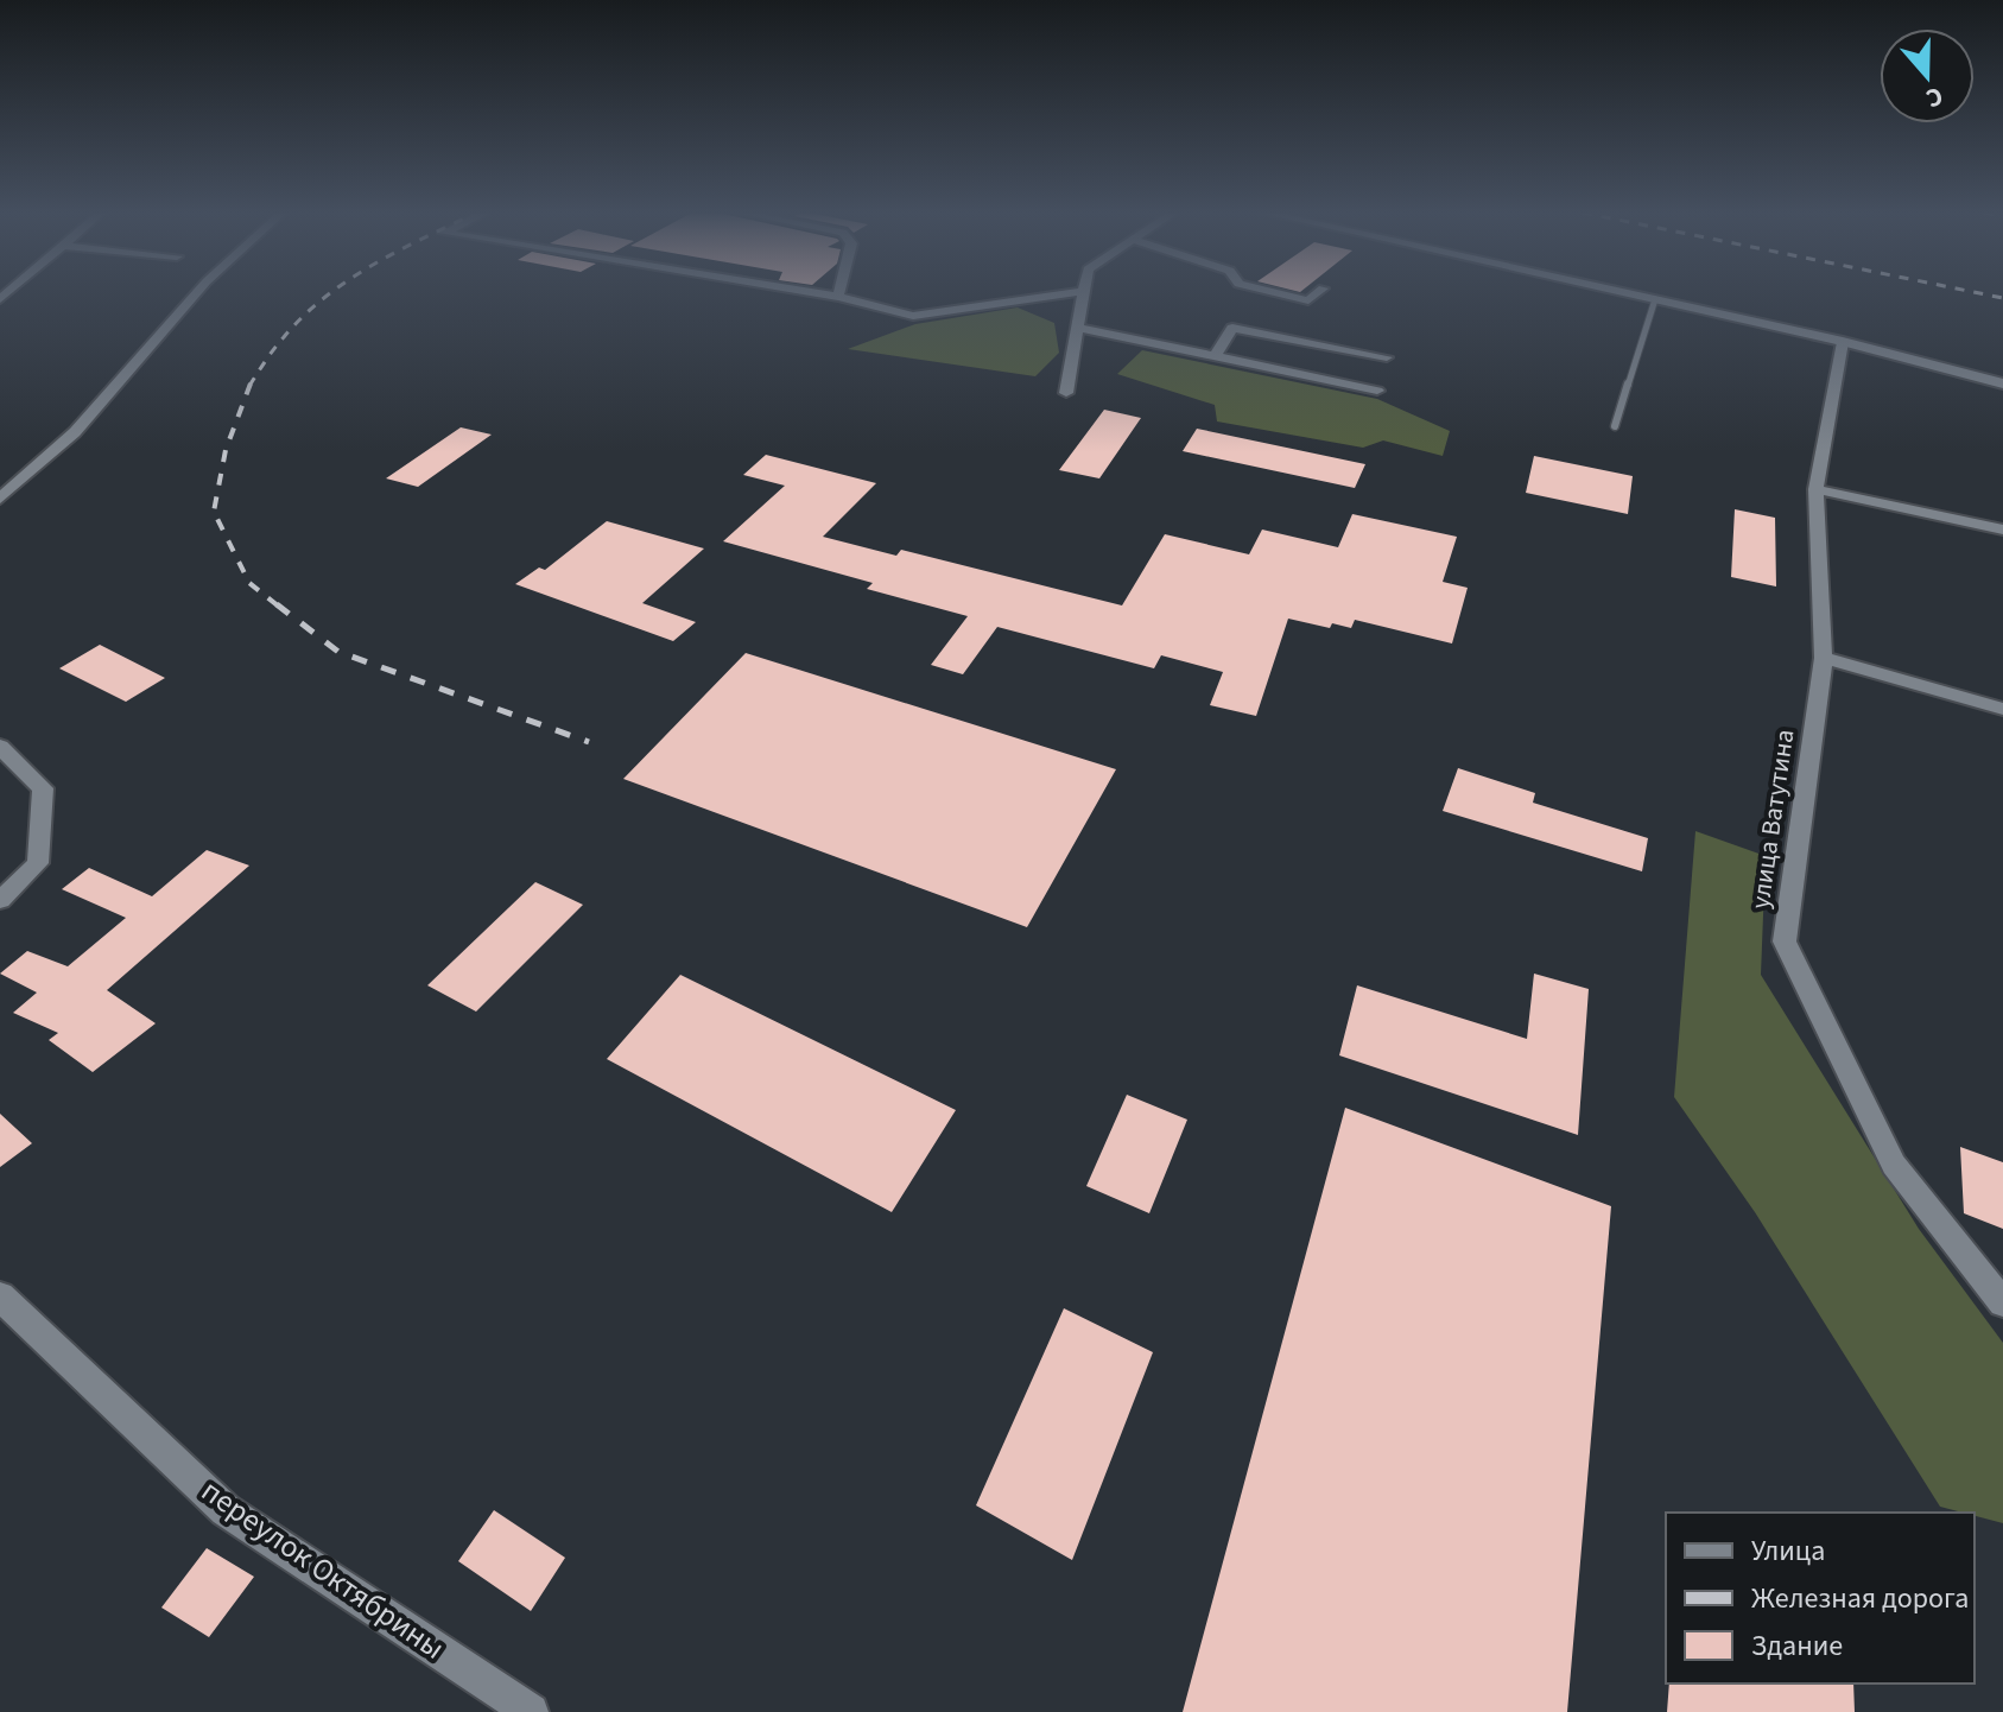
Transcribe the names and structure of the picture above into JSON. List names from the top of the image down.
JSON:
{
  "streets": {
    "street": ["улица Ватутина", "переулок Октябрины"]
  },
  "legend": ["Улица", "Железная дорога", "Здание"],
  "north": "bottom"
}
